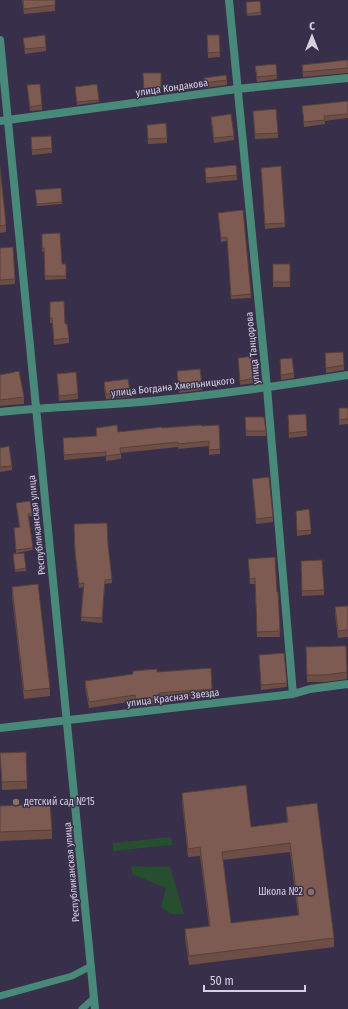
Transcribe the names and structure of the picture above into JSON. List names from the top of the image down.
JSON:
{
  "streets": {
    "street": [
      "улица Кондакова",
      "улица Танцорова",
      "улица Богдана Хмельницкого",
      "Республиканская улица",
      "улица Красная Звезда"
    ]
  },
  "crossings": [
    ["улица Кондакова", "улица Танцорова"],
    ["улица Кондакова", "Республиканская улица"],
    ["улица Танцорова", "улица Богдана Хмельницкого"],
    ["улица Танцорова", "улица Красная Звезда"],
    ["улица Богдана Хмельницкого", "Республиканская улица"],
    ["Республиканская улица", "улица Красная Звезда"]
  ],
  "places": ["детский сад №15", "Школа №2"],
  "scale_bar": "50 m",
  "north": "top"
}
